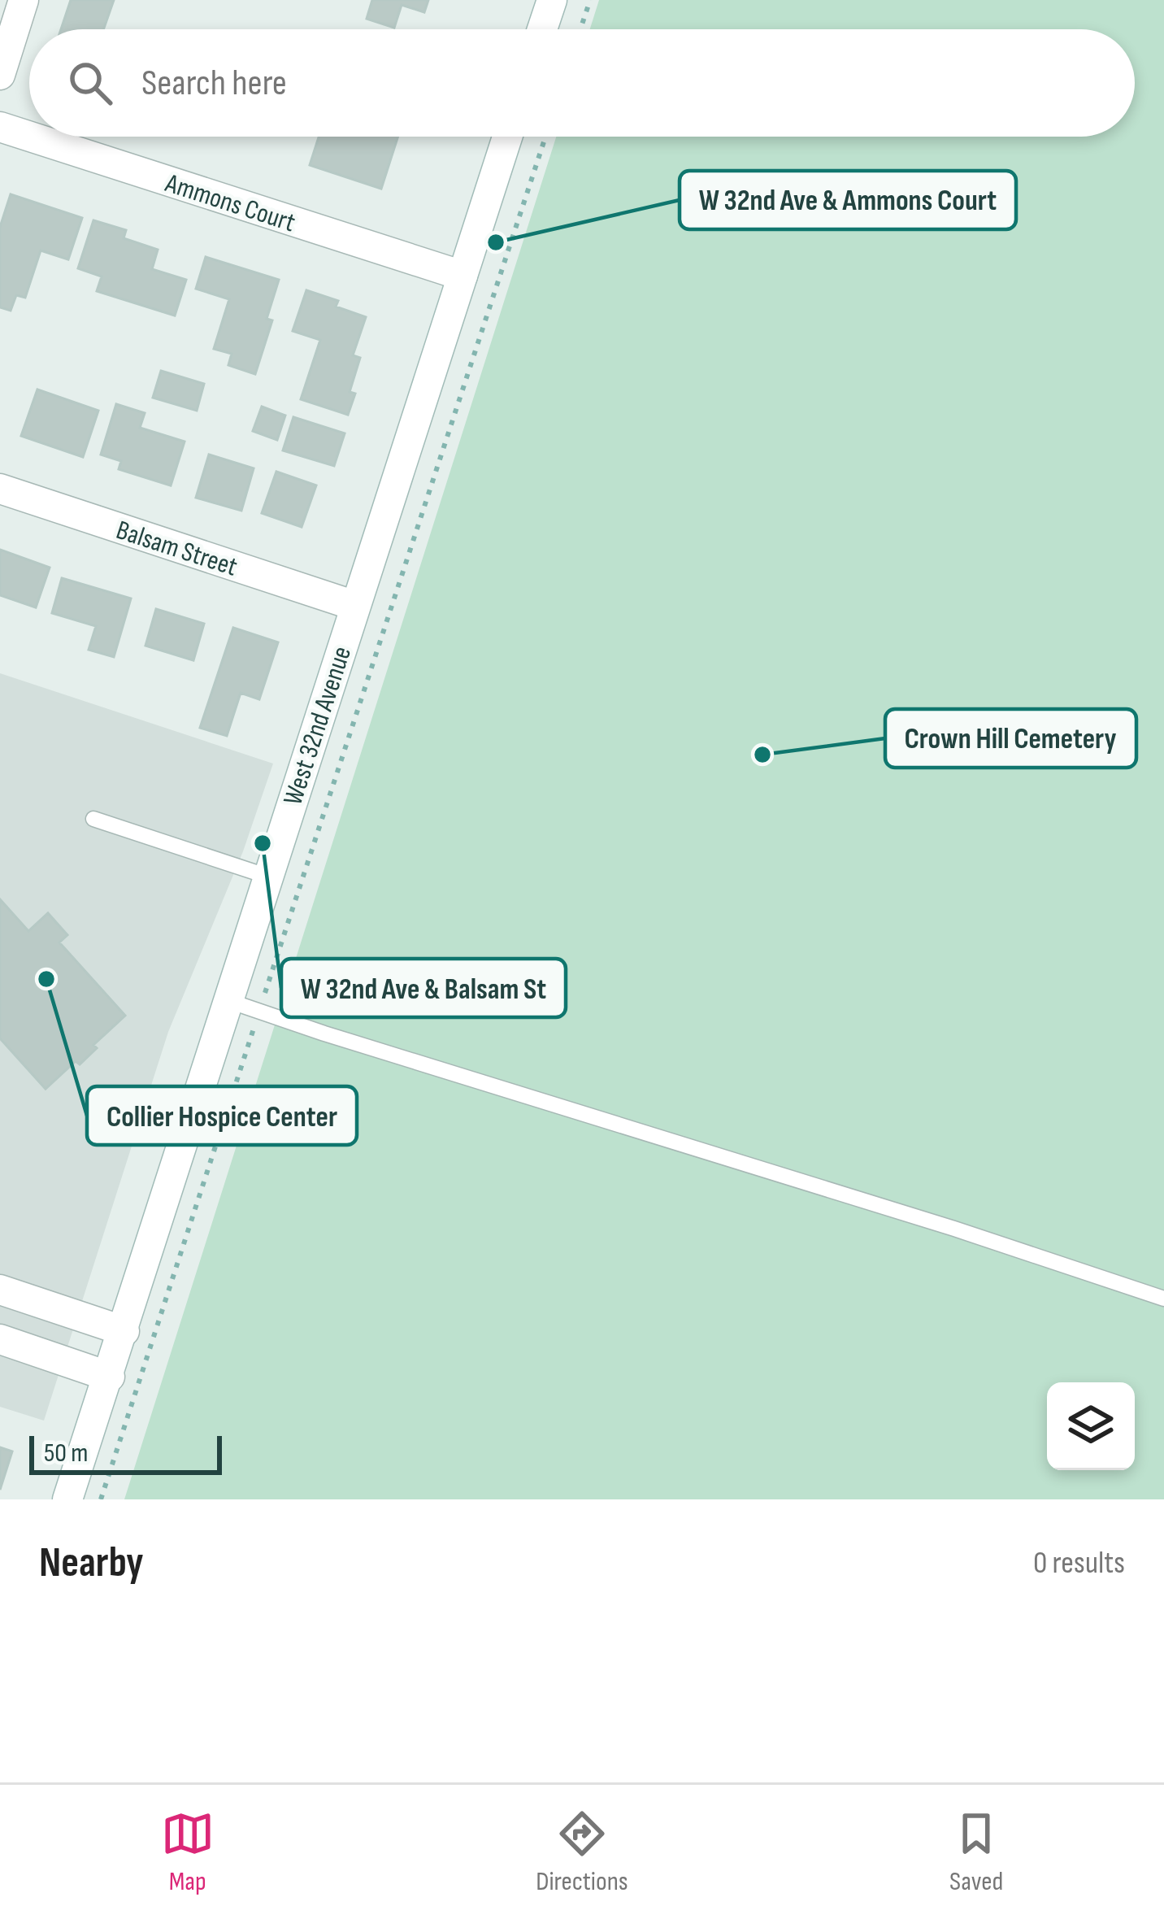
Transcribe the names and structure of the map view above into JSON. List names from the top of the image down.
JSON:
{
  "streets": {
    "street": ["Ammons Court", "Balsam Street", "West 32nd Avenue"]
  },
  "crossings": [
    ["Ammons Court", "West 32nd Avenue"],
    ["Balsam Street", "West 32nd Avenue"]
  ],
  "places": [
    "W 32nd Ave & Ammons Court",
    "Crown Hill Cemetery",
    "W 32nd Ave & Balsam St",
    "Collier Hospice Center"
  ],
  "scale_bar": "50 m",
  "page": {
    "search": "Search here",
    "scale": "50 m",
    "heading": ["Nearby", "0 results"],
    "nav": ["Map", "Directions", "Saved"]
  }
}
